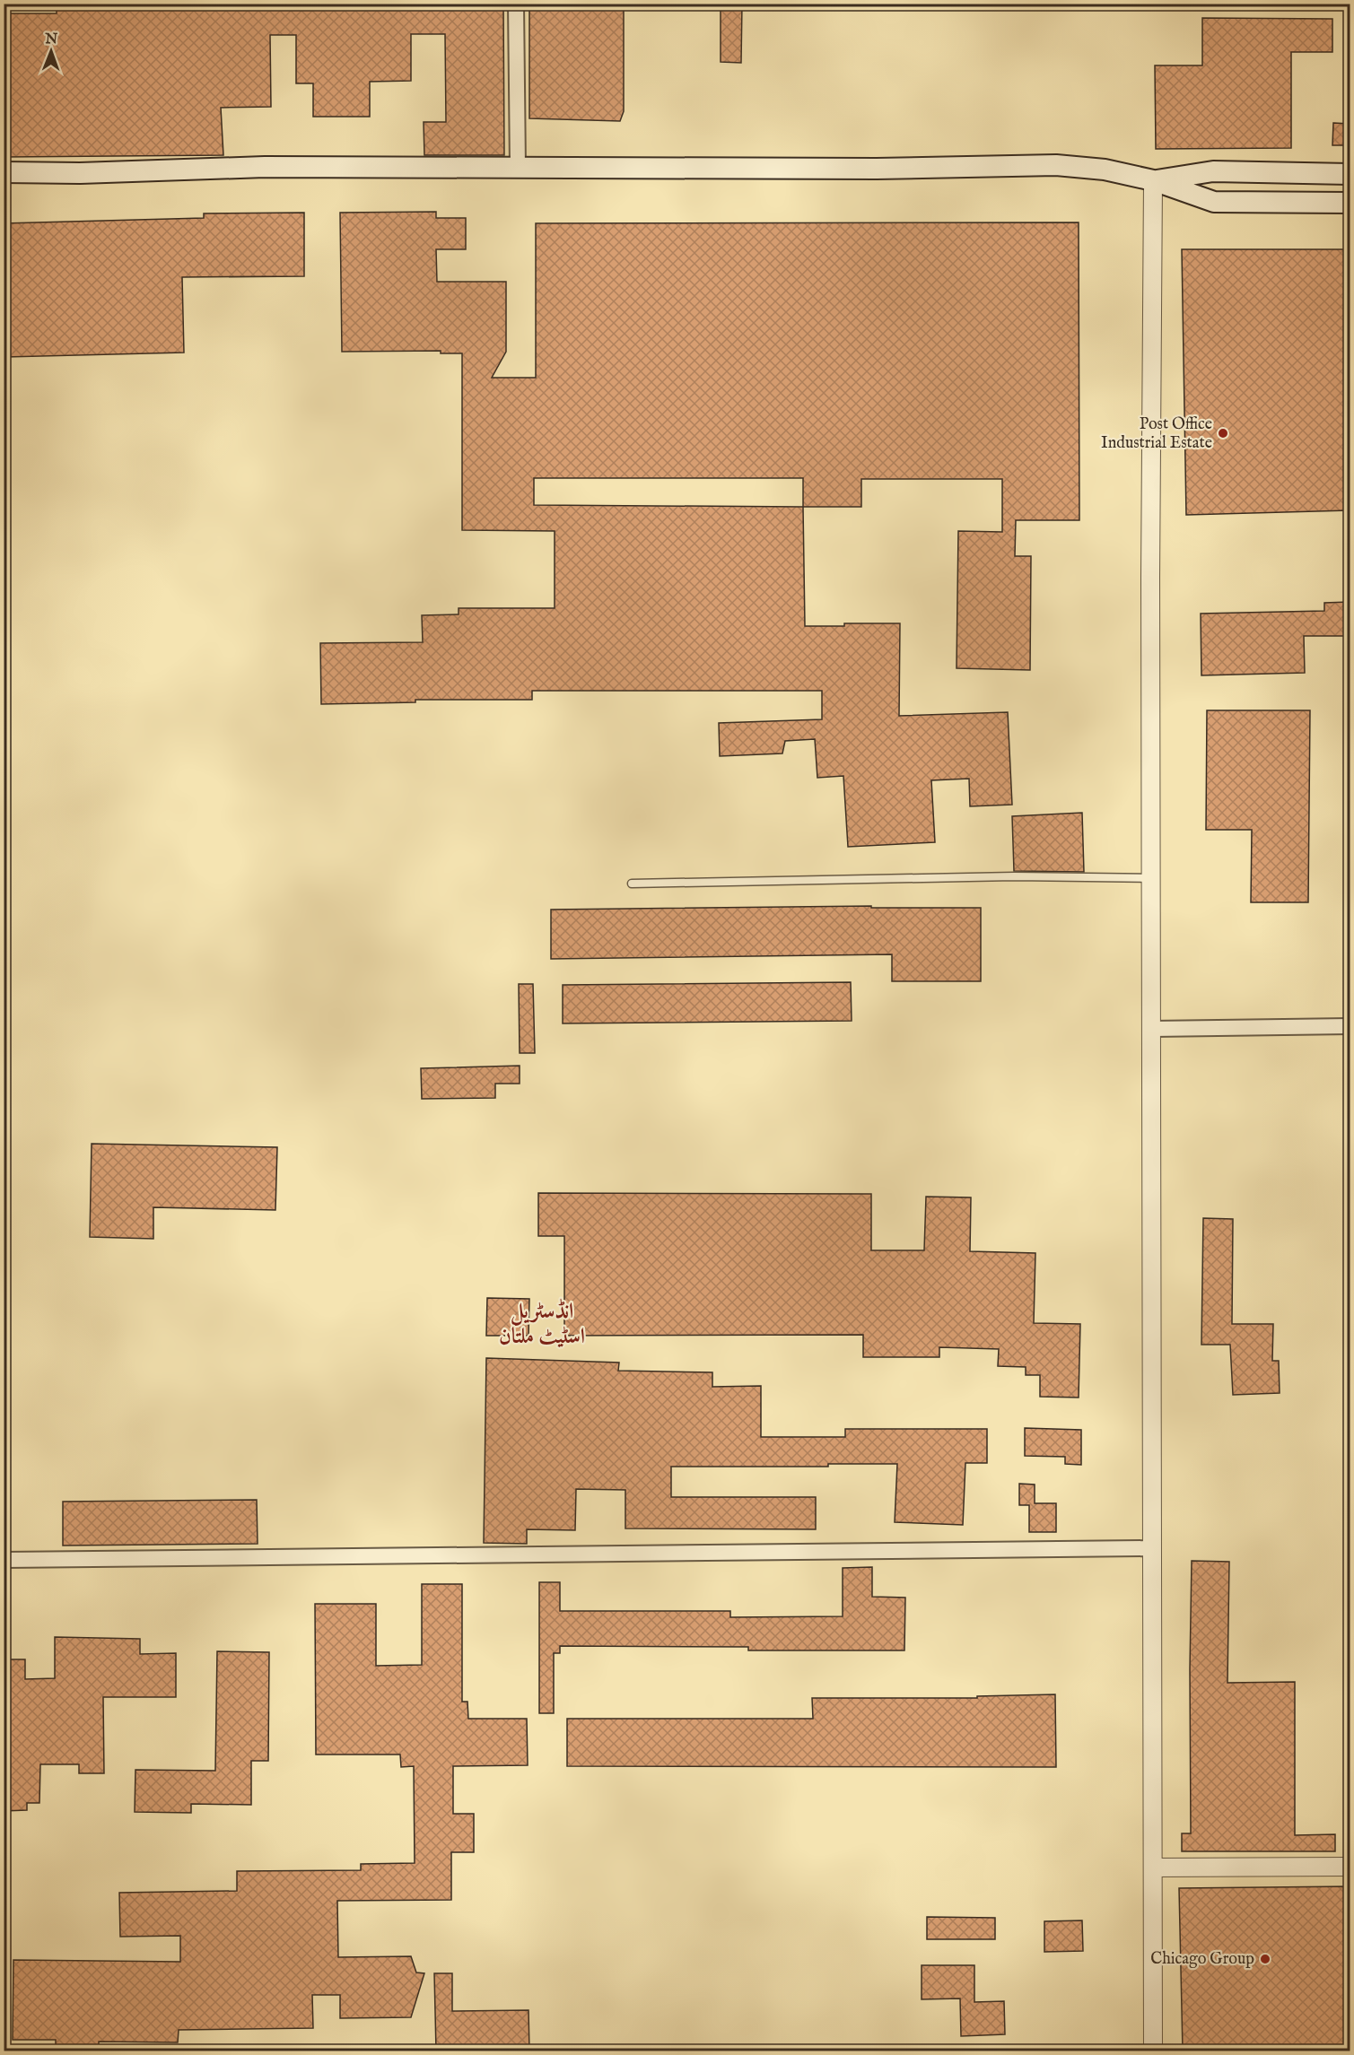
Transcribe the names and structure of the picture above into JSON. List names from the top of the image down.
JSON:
{
  "districts": ["انڈسٹریل اسٹیٹ ملتان"],
  "places": ["Post Office Industrial Estate", "Chicago Group"],
  "north": "top"
}
